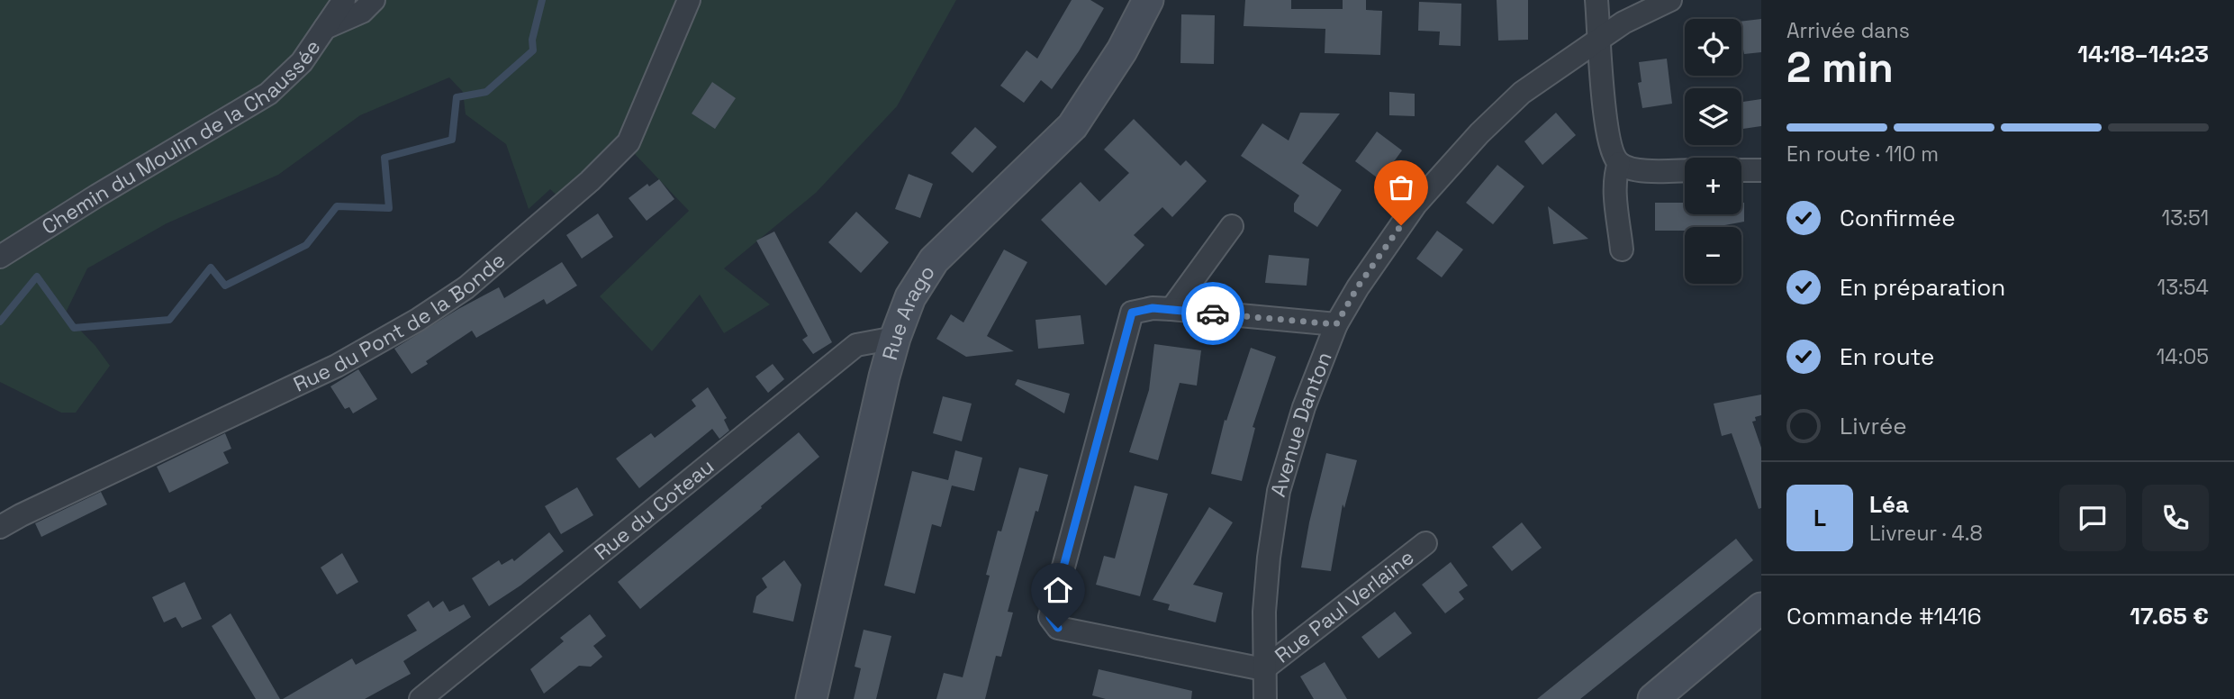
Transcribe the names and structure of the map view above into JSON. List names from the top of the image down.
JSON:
{
  "streets": {
    "main road": ["Rue Arago"],
    "street": [
      "Chemin du Moulin de la Chaussée",
      "Rue du Pont de la Bonde",
      "Avenue Danton",
      "Rue du Coteau",
      "Rue Paul Verlaine"
    ]
  },
  "crossings": [
    ["Rue Arago", "Rue du Coteau"],
    ["Avenue Danton", "Rue Paul Verlaine"]
  ],
  "page": {
    "heading": ["2 min", "Arrivée dans", "14:18–14:23"],
    "panel": [
      "Léa",
      "Livreur · 4.8",
      "Commande #1416",
      "17.65 €"
    ],
    "map_buttons": ["+", "−"],
    "bar": "En route · 110 m",
    "list": [
      ["Confirmée", "13:51"],
      ["En préparation", "13:54"],
      ["En route", "14:05"],
      "Livrée"
    ],
    "round": "L"
  }
}
